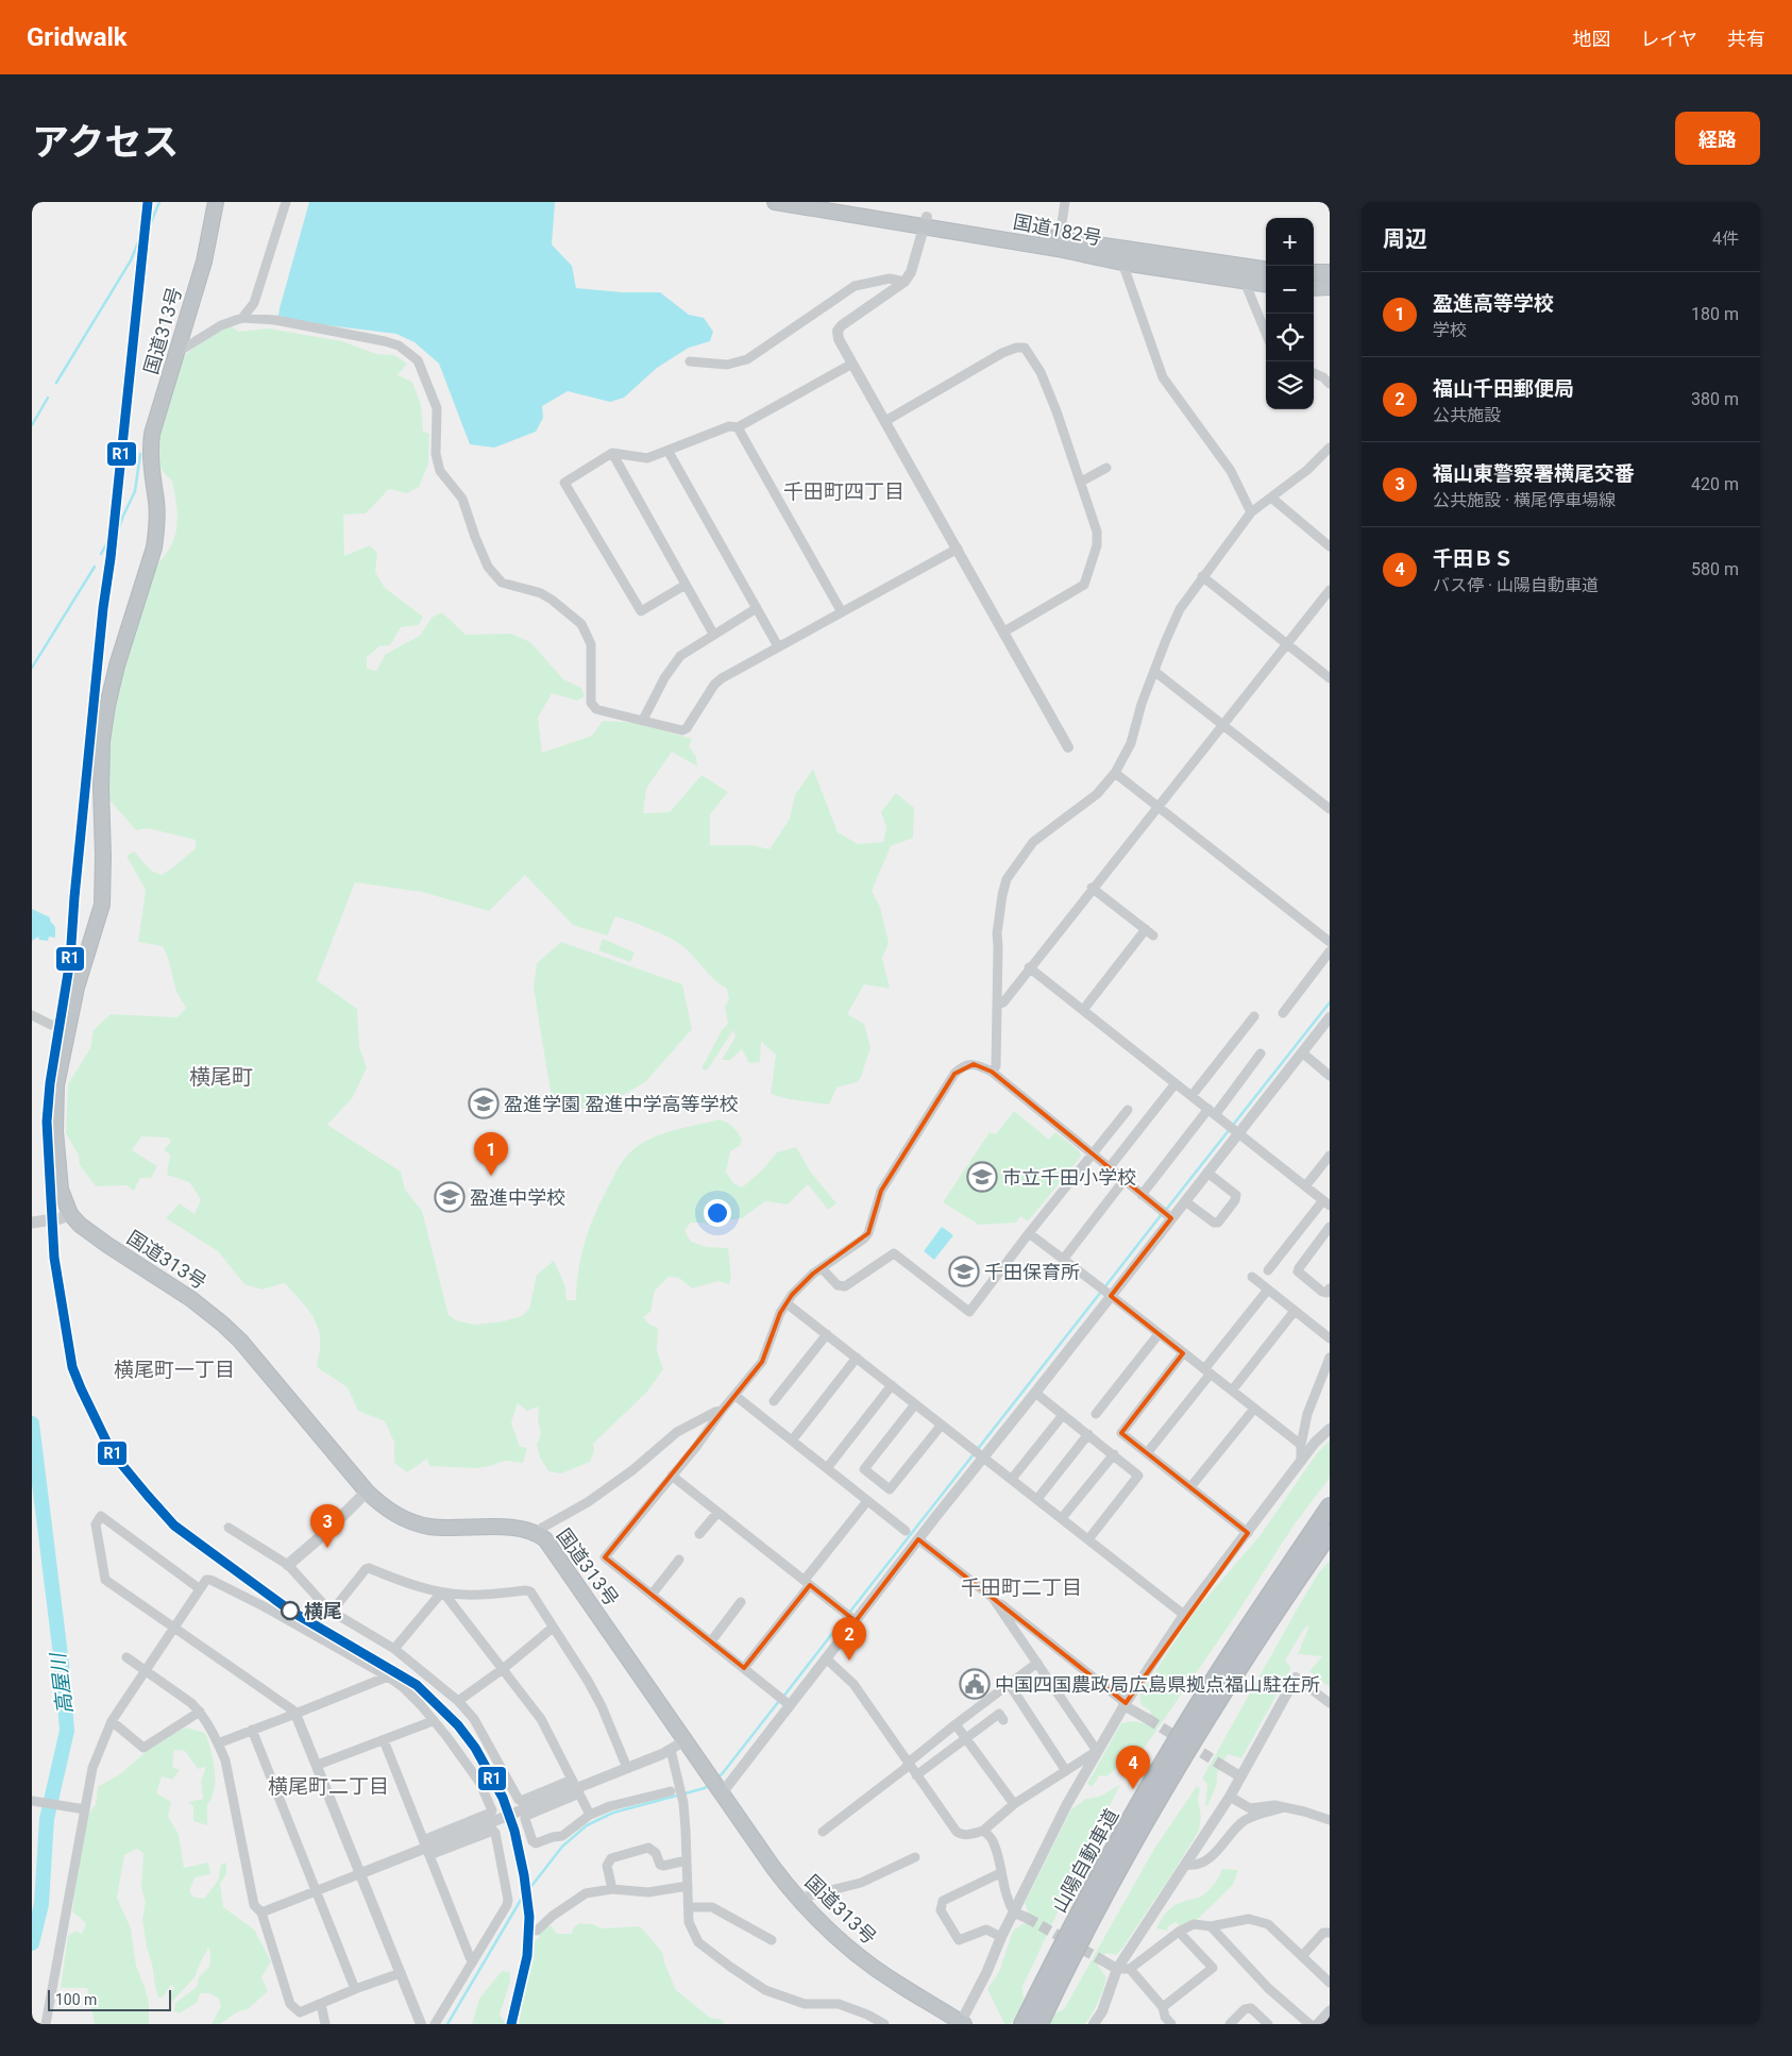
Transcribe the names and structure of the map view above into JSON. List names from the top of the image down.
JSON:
{
  "streets": {
    "highway": ["国道182号", "国道313号", "山陽自動車道"]
  },
  "districts": [
    "千田町四丁目",
    "横尾町",
    "横尾町一丁目",
    "千田町二丁目",
    "横尾町二丁目"
  ],
  "water": ["高屋川"],
  "places": {
    "school or university": [
      "盈進学園 盈進中学高等学校",
      "市立千田小学校",
      "盈進中学校",
      "千田保育所"
    ],
    "other": ["横尾"],
    "public building": ["中国四国農政局広島県拠点福山駐在所"]
  },
  "lines": ["transit line R1"],
  "scale_bar": "100 m",
  "page": {
    "header": "Gridwalk",
    "nav": ["地図", "レイヤ", "共有"],
    "title": "アクセス",
    "buttons": "経路",
    "heading": ["周辺", "4件"],
    "map_buttons": ["+", "−"],
    "list": [
      {
        "mark": "1",
        "name": "盈進高等学校",
        "note": "学校",
        "value": "180 m"
      },
      {
        "mark": "2",
        "name": "福山千田郵便局",
        "note": "公共施設",
        "value": "380 m"
      },
      {
        "mark": "3",
        "name": "福山東警察署横尾交番",
        "note": "公共施設 · 横尾停車場線",
        "value": "420 m"
      },
      {
        "mark": "4",
        "name": "千田ＢＳ",
        "note": "バス停 · 山陽自動車道",
        "value": "580 m"
      }
    ],
    "pins": [
      "1",
      "3",
      "2",
      "4"
    ],
    "scale": "100 m"
  }
}
